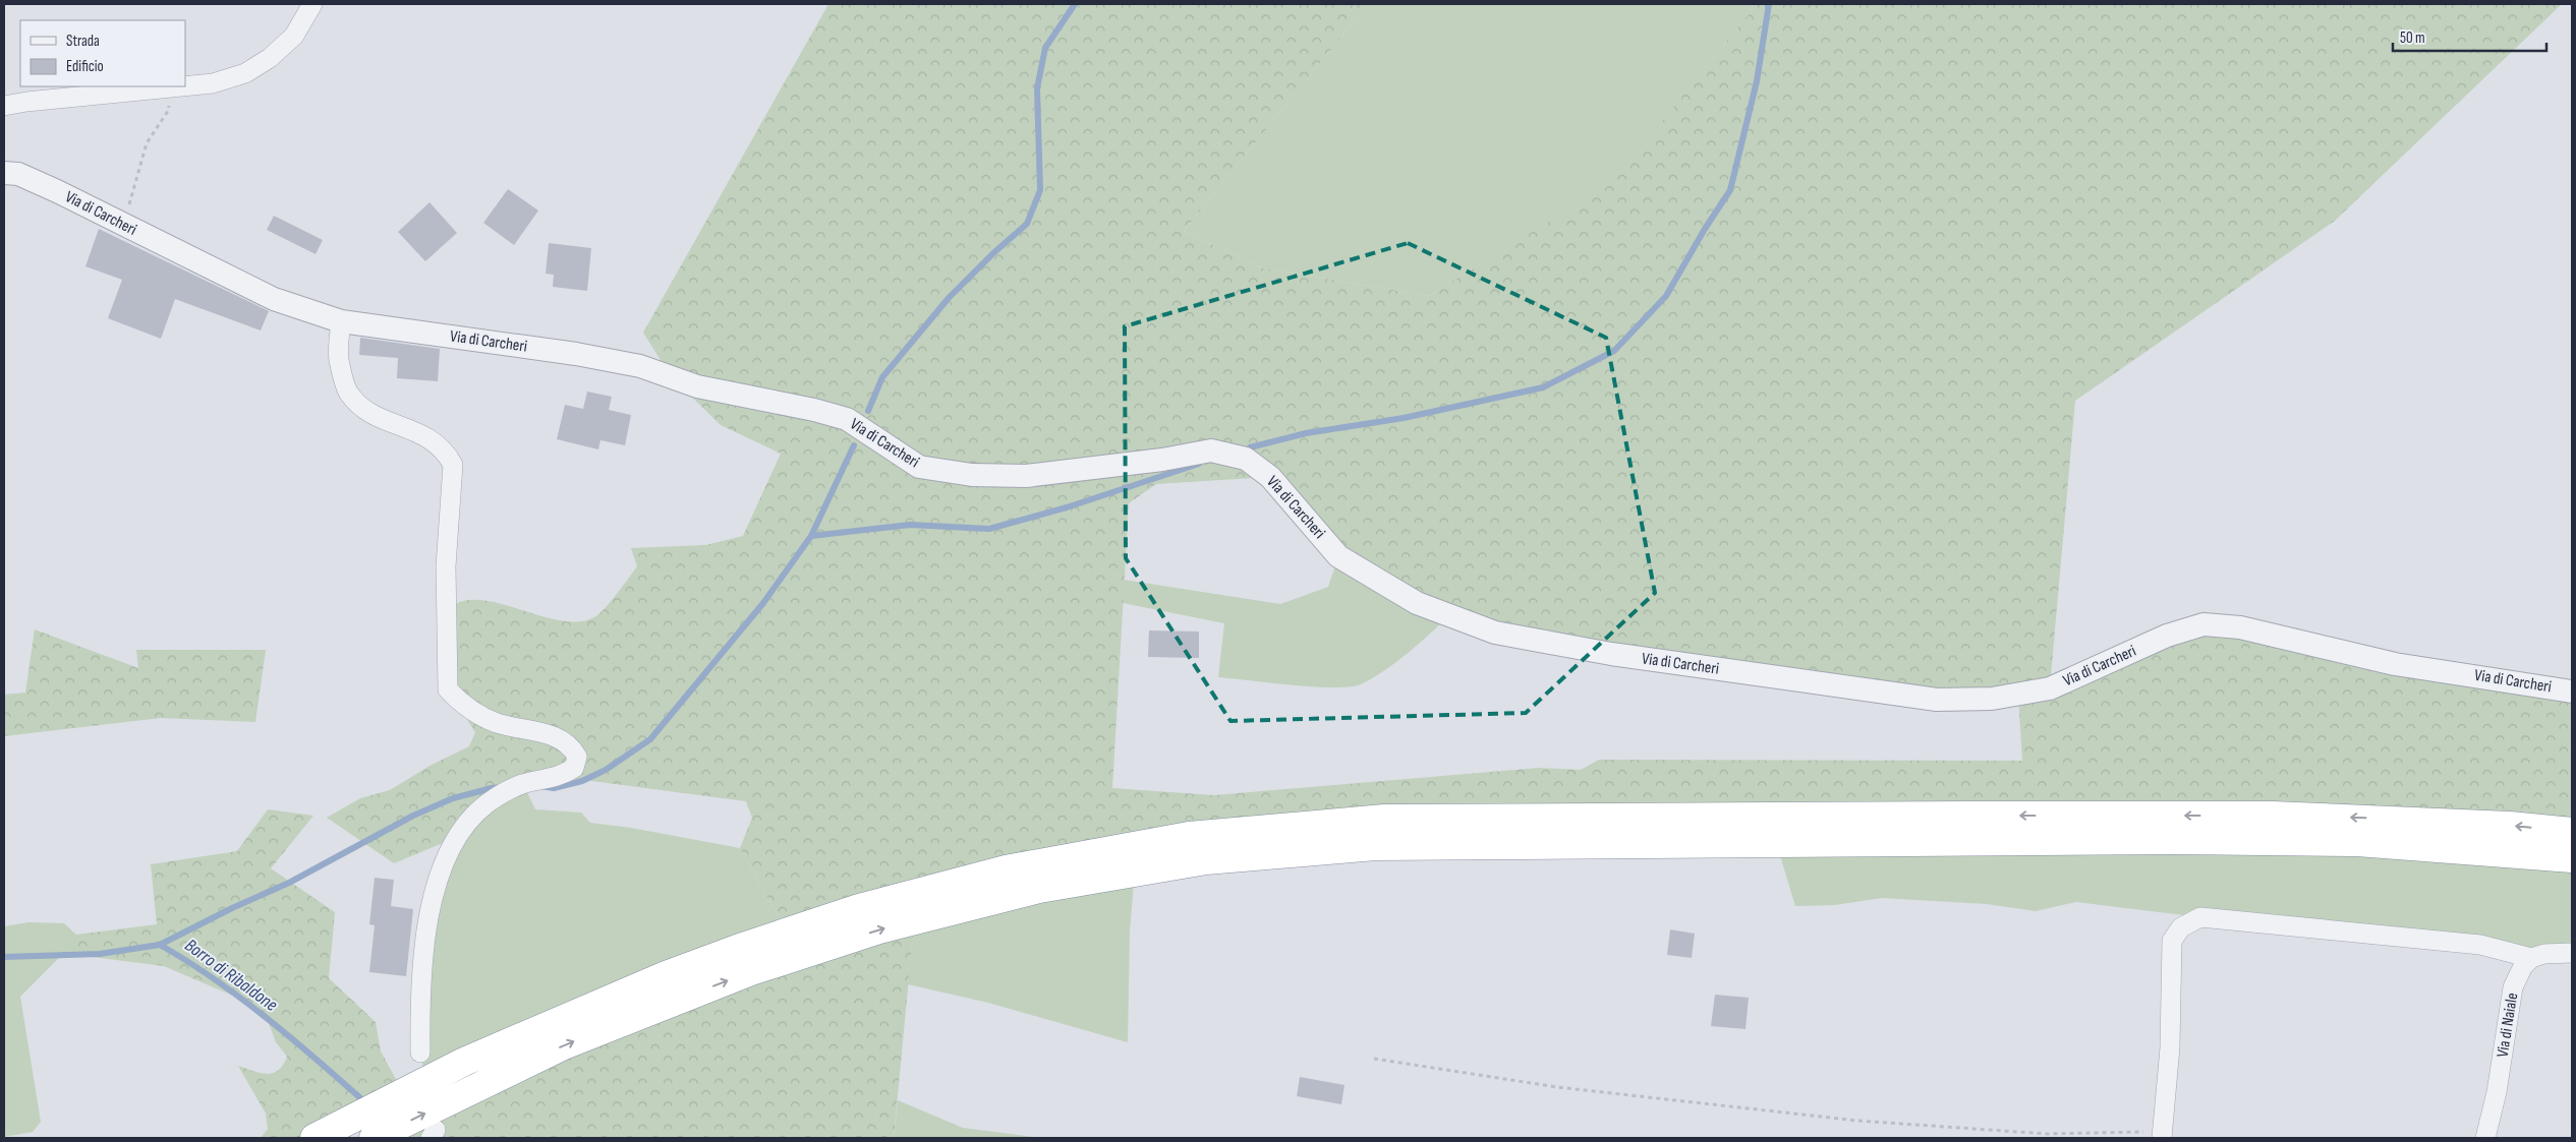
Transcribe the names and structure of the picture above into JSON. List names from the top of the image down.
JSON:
{
  "streets": {
    "street": ["Via di Carcheri", "Via di Naiale"]
  },
  "water": ["Borro di Ribaldone"],
  "legend": ["Strada", "Edificio"],
  "scale_bar": "50 m"
}
